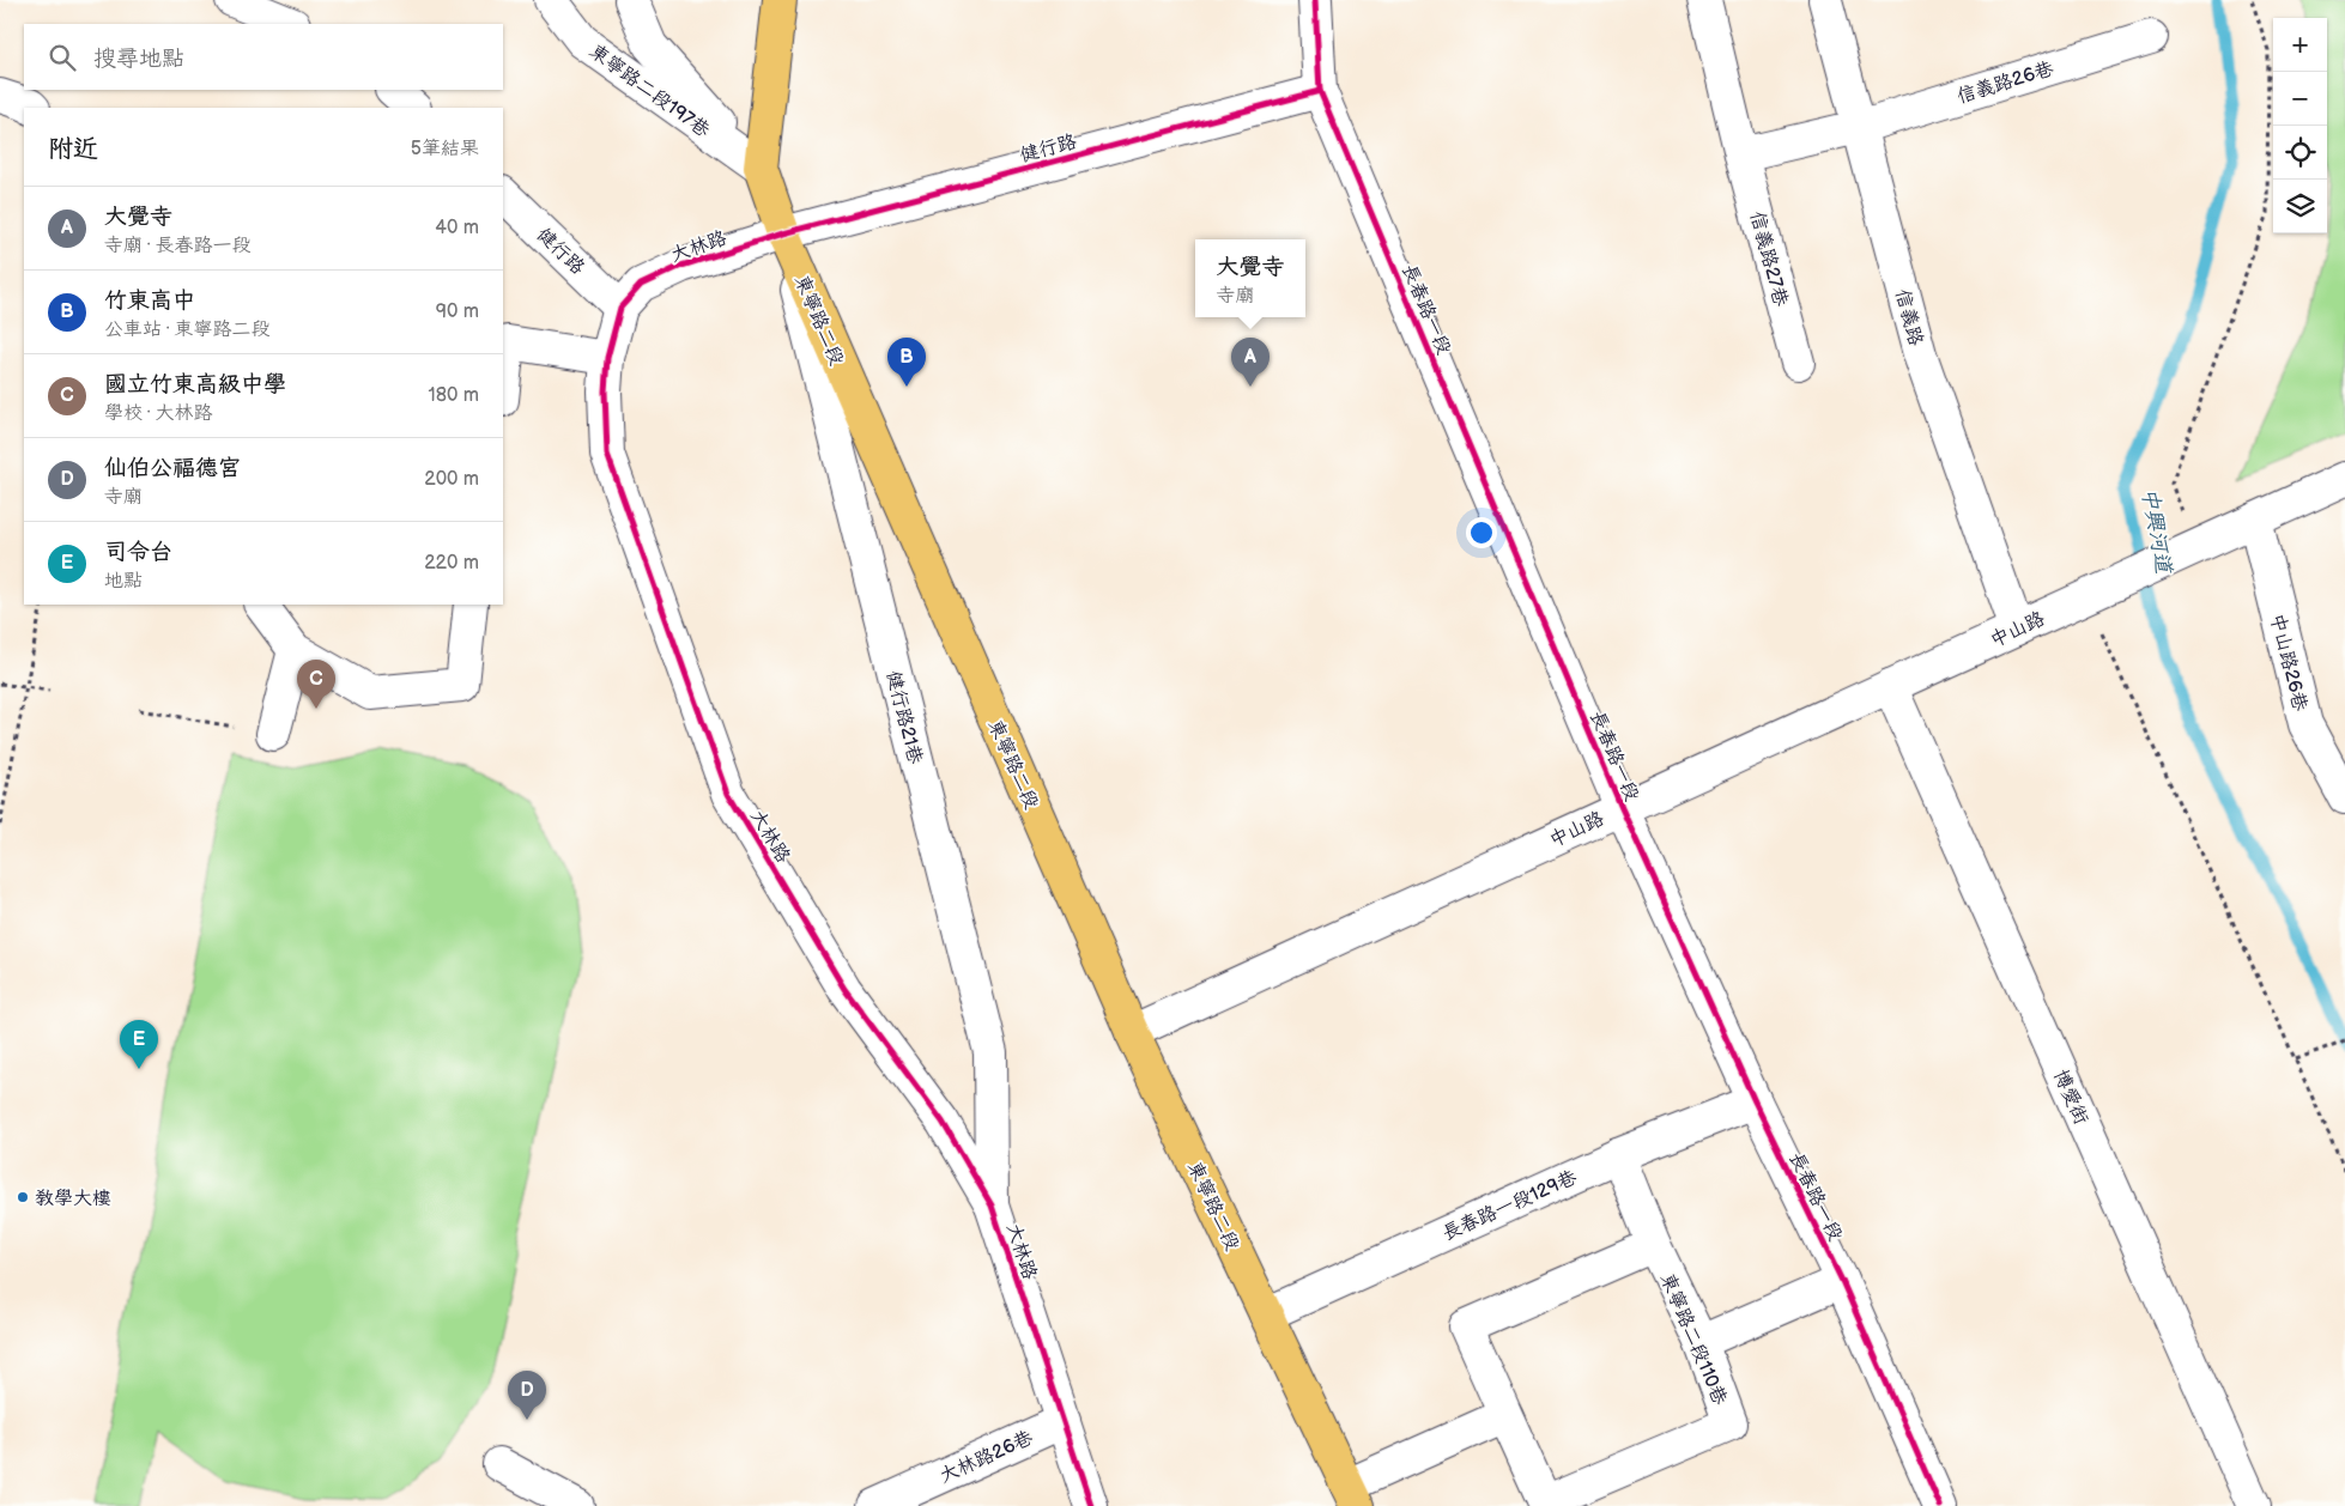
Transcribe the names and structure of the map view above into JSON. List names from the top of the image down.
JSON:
{
  "streets": {
    "main road": ["東寧路二段"],
    "street": [
      "信義路26巷",
      "東寧路二段197巷",
      "健行路",
      "大林路",
      "信義路27巷",
      "長春路一段",
      "信義路",
      "中山路",
      "中山路26巷",
      "健行路21巷",
      "博愛街",
      "長春路一段129巷",
      "東寧路二段110巷",
      "大林路26巷"
    ]
  },
  "crossings": [
    ["信義路26巷", "信義路"],
    ["東寧路二段197巷", "東寧路二段"],
    ["健行路", "大林路"],
    ["健行路", "長春路一段"],
    ["健行路", "東寧路二段"],
    ["健行路", "健行路21巷"],
    ["大林路", "東寧路二段"],
    ["大林路", "健行路21巷"],
    ["大林路", "大林路26巷"],
    ["長春路一段", "中山路"],
    ["長春路一段", "長春路一段129巷"],
    ["信義路", "中山路"],
    ["東寧路二段", "中山路"],
    ["東寧路二段", "健行路21巷"],
    ["東寧路二段", "長春路一段129巷"],
    ["中山路", "博愛街"],
    ["長春路一段129巷", "東寧路二段110巷"]
  ],
  "water": ["中興河道"],
  "places": ["教學大樓"],
  "page": {
    "map_buttons": ["+", "−"],
    "search": "搜尋地點",
    "heading": ["附近", "5筆結果"],
    "list": [
      {
        "mark": "A",
        "name": "大覺寺",
        "note": "寺廟 · 長春路一段",
        "value": "40 m"
      },
      {
        "mark": "B",
        "name": "竹東高中",
        "note": "公車站 · 東寧路二段",
        "value": "90 m"
      },
      {
        "mark": "C",
        "name": "國立竹東高級中學",
        "note": "學校 · 大林路",
        "value": "180 m"
      },
      {
        "mark": "D",
        "name": "仙伯公福德宮",
        "note": "寺廟",
        "value": "200 m"
      },
      {
        "mark": "E",
        "name": "司令台",
        "note": "地點",
        "value": "220 m"
      }
    ],
    "popup": ["大覺寺", "寺廟"],
    "pins": [
      "A",
      "B",
      "C",
      "E",
      "D"
    ]
  }
}
